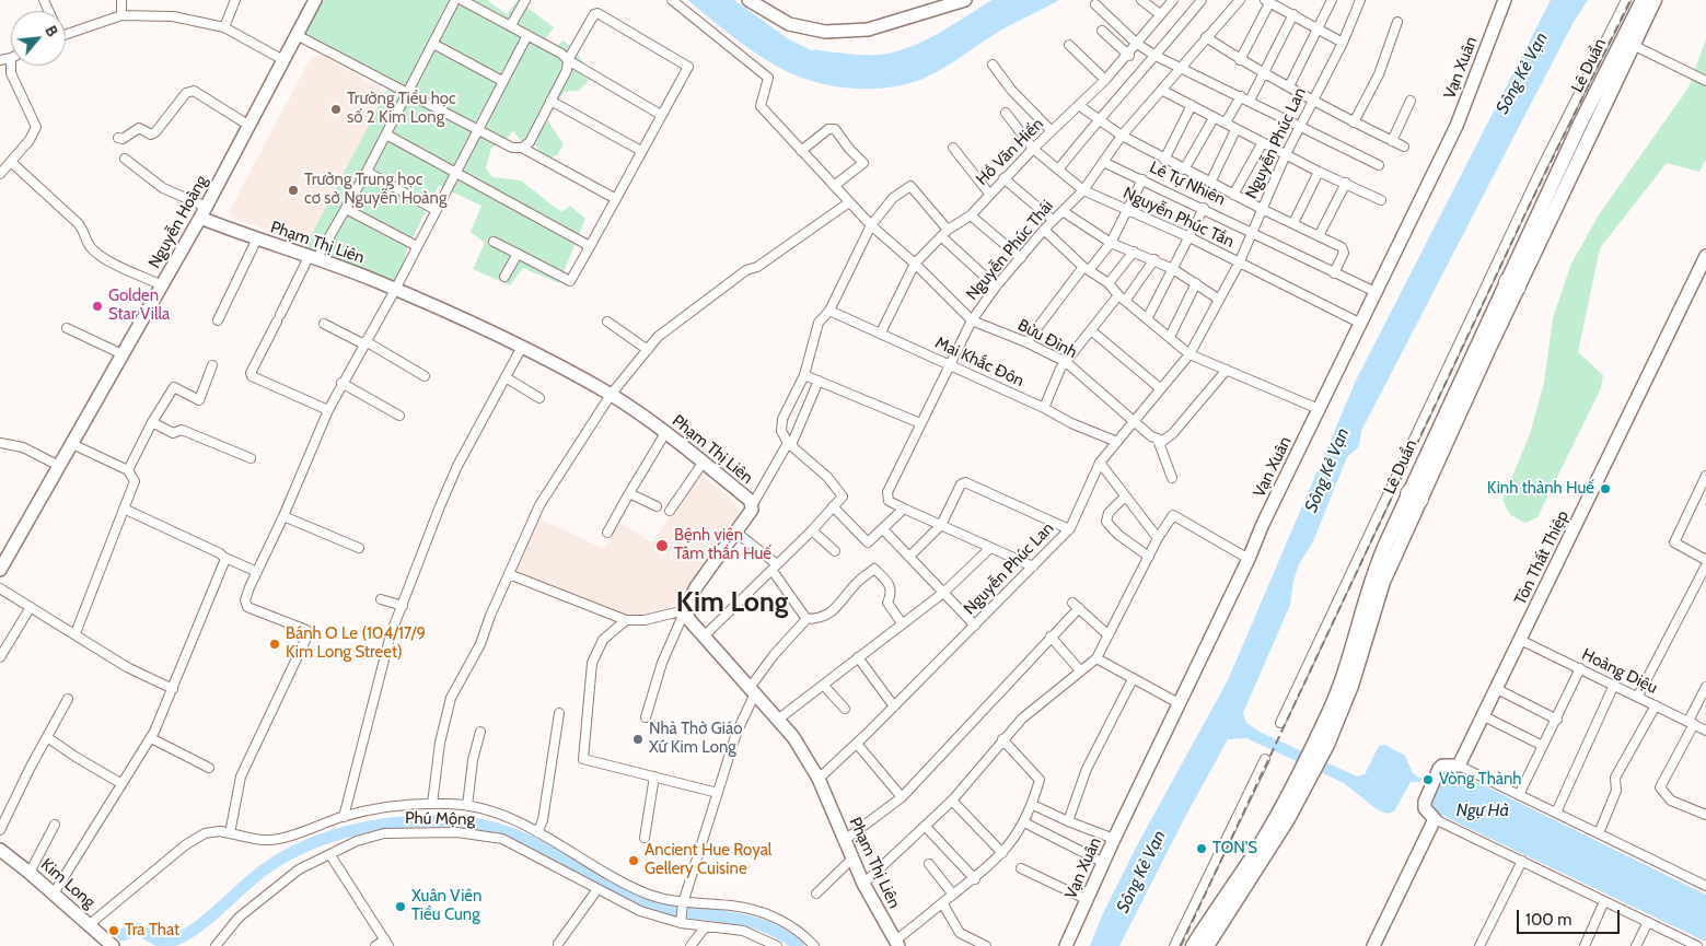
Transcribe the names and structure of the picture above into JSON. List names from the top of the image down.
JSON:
{
  "streets": {
    "main road": ["Lê Duẩn"],
    "street": [
      "Vạn Xuân",
      "Nguyễn Phúc Lan",
      "Hồ Văn Hiến",
      "Lê Tự Nhiên",
      "Nguyễn Phúc Tần",
      "Nguyễn Hoàng",
      "Phạm Thị Liên",
      "Nguyễn Phúc Thái",
      "Bửu Đình",
      "Mai Khắc Đôn",
      "Tôn Thất Thiệp",
      "Hoàng Diệu",
      "Phú Mộng",
      "Kim Long"
    ]
  },
  "crossings": [
    ["Vạn Xuân", "Lê Tự Nhiên"],
    ["Vạn Xuân", "Nguyễn Phúc Tần"],
    ["Nguyễn Phúc Lan", "Lê Tự Nhiên"],
    ["Nguyễn Phúc Lan", "Nguyễn Phúc Tần"],
    ["Nguyễn Phúc Lan", "Phạm Thị Liên"],
    ["Nguyễn Phúc Lan", "Nguyễn Phúc Thái"],
    ["Nguyễn Phúc Lan", "Bửu Đình"],
    ["Nguyễn Phúc Lan", "Mai Khắc Đôn"],
    ["Hồ Văn Hiến", "Nguyễn Phúc Tần"],
    ["Hồ Văn Hiến", "Bửu Đình"],
    ["Hồ Văn Hiến", "Mai Khắc Đôn"],
    ["Lê Tự Nhiên", "Nguyễn Phúc Thái"],
    ["Nguyễn Phúc Tần", "Nguyễn Phúc Thái"],
    ["Nguyễn Hoàng", "Phạm Thị Liên"],
    ["Nguyễn Phúc Thái", "Bửu Đình"],
    ["Nguyễn Phúc Thái", "Mai Khắc Đôn"],
    ["Tôn Thất Thiệp", "Hoàng Diệu"]
  ],
  "districts": ["Kim Long"],
  "water": ["Sông Kẻ Vạn", "Ngự Hà"],
  "places": [
    "Trường Tiểu học số 2 Kim Long",
    "Trường Trung học cơ sở Nguyễn Hoàng",
    "Golden Star Villa",
    "Kinh thành Huế",
    "Bệnh viện Tâm thần Huế",
    "Bánh O Le (104/17/9 Kim Long Street)",
    "Nhà Thờ Giáo Xứ Kim Long",
    "Vòng Thành",
    "TON'S",
    "Ancient Hue Royal Gellery Cuisine",
    "Xuân Viên Tiểu Cung",
    "Tra That"
  ],
  "scale_bar": "100 m",
  "north": "top right"
}
